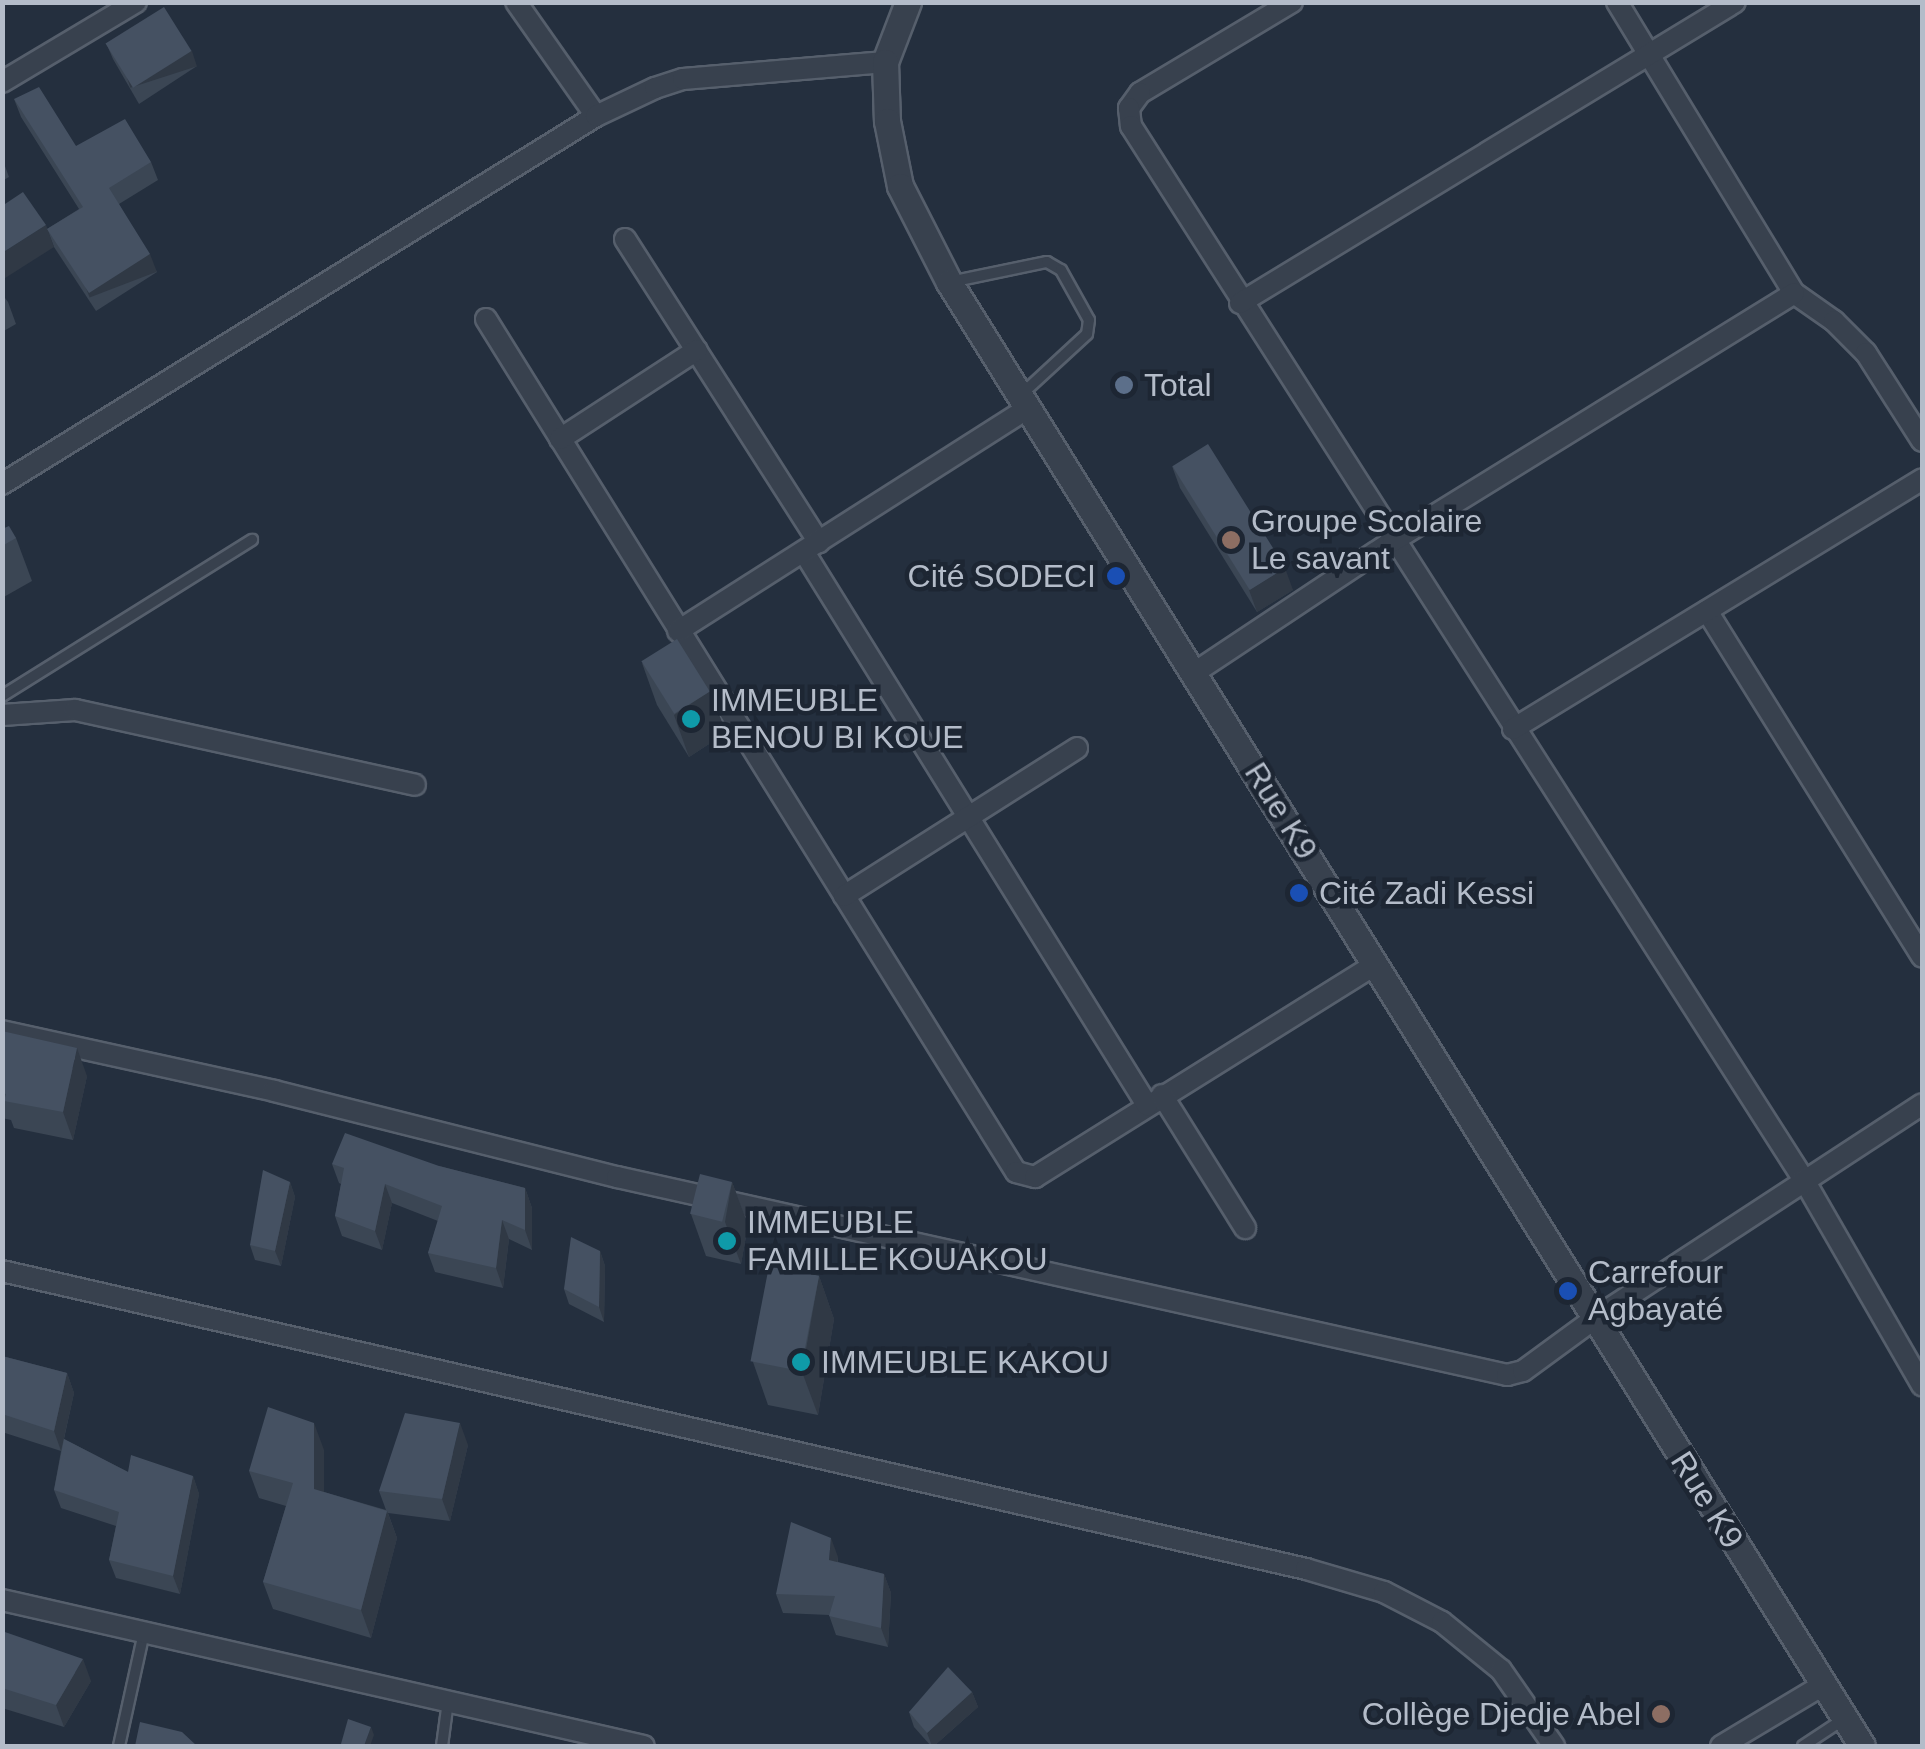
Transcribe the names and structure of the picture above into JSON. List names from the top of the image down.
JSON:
{
  "streets": {
    "street": ["Rue K9"]
  },
  "places": [
    "Total",
    "Groupe Scolaire Le savant",
    "Cité SODECI",
    "IMMEUBLE BENOU BI KOUE",
    "Cité Zadi Kessi",
    "IMMEUBLE FAMILLE KOUAKOU",
    "Carrefour Agbayaté",
    "IMMEUBLE KAKOU",
    "Collège Djedje Abel"
  ]
}
